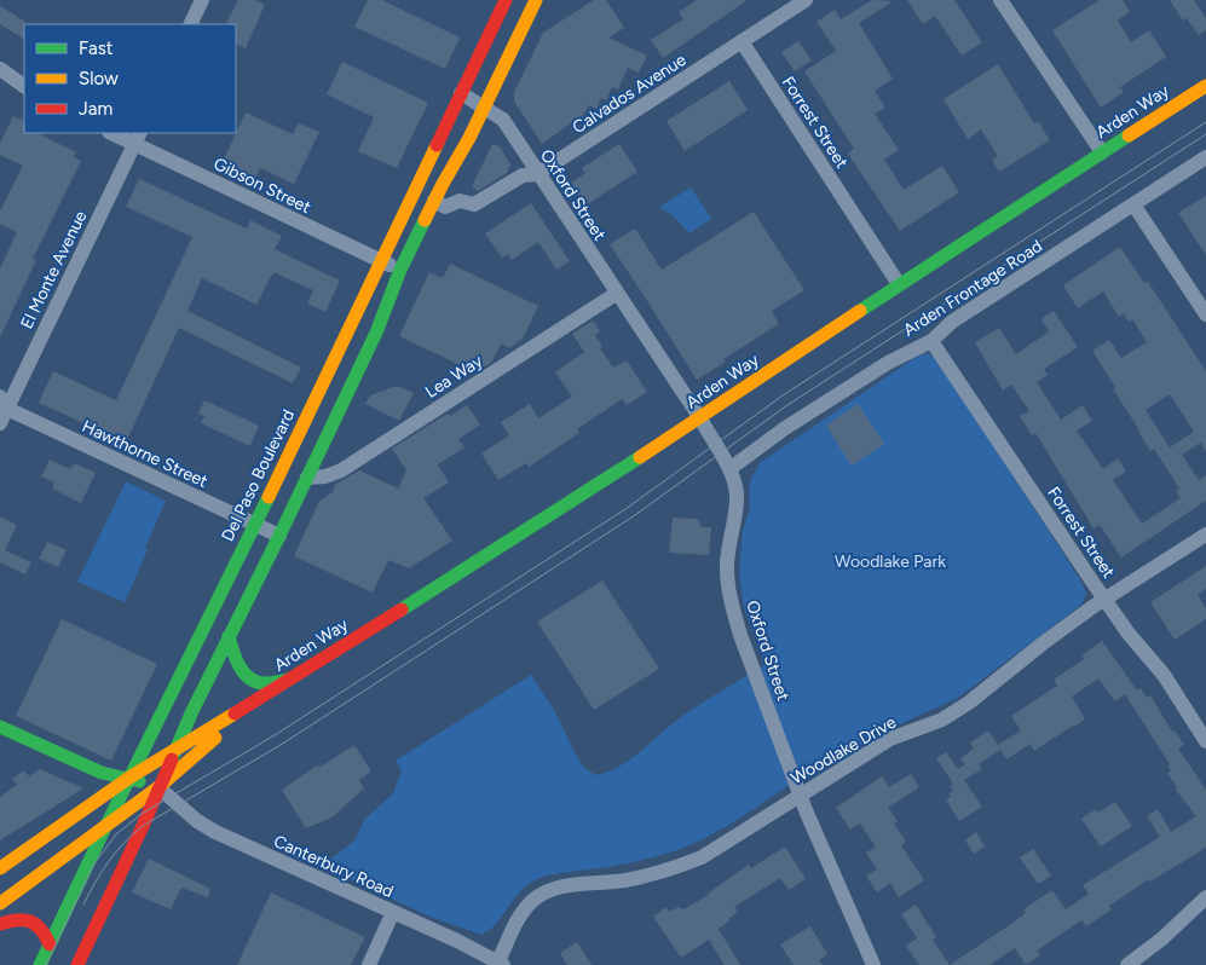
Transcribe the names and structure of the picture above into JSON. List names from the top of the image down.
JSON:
{
  "streets": {
    "main road": ["Arden Way", "Del Paso Boulevard"],
    "street": [
      "Calvados Avenue",
      "Forrest Street",
      "Gibson Street",
      "Oxford Street",
      "El Monte Avenue",
      "Arden Frontage Road",
      "Lea Way",
      "Hawthorne Street",
      "Woodlake Drive",
      "Canterbury Road"
    ]
  },
  "crossings": [
    ["Calvados Avenue", "Forrest Street"],
    ["Calvados Avenue", "Oxford Street"],
    ["Arden Way", "Forrest Street"],
    ["Arden Way", "Oxford Street"],
    ["Arden Way", "Del Paso Boulevard"],
    ["Arden Way", "Canterbury Road"],
    ["Forrest Street", "Arden Frontage Road"],
    ["Forrest Street", "Woodlake Drive"],
    ["Gibson Street", "El Monte Avenue"],
    ["Gibson Street", "Del Paso Boulevard"],
    ["Oxford Street", "Arden Frontage Road"],
    ["Oxford Street", "Lea Way"],
    ["Oxford Street", "Del Paso Boulevard"],
    ["Oxford Street", "Woodlake Drive"],
    ["El Monte Avenue", "Hawthorne Street"],
    ["Hawthorne Street", "Del Paso Boulevard"],
    ["Woodlake Drive", "Canterbury Road"]
  ],
  "parks": ["Woodlake Park"],
  "legend": ["Fast", "Slow", "Jam"]
}
